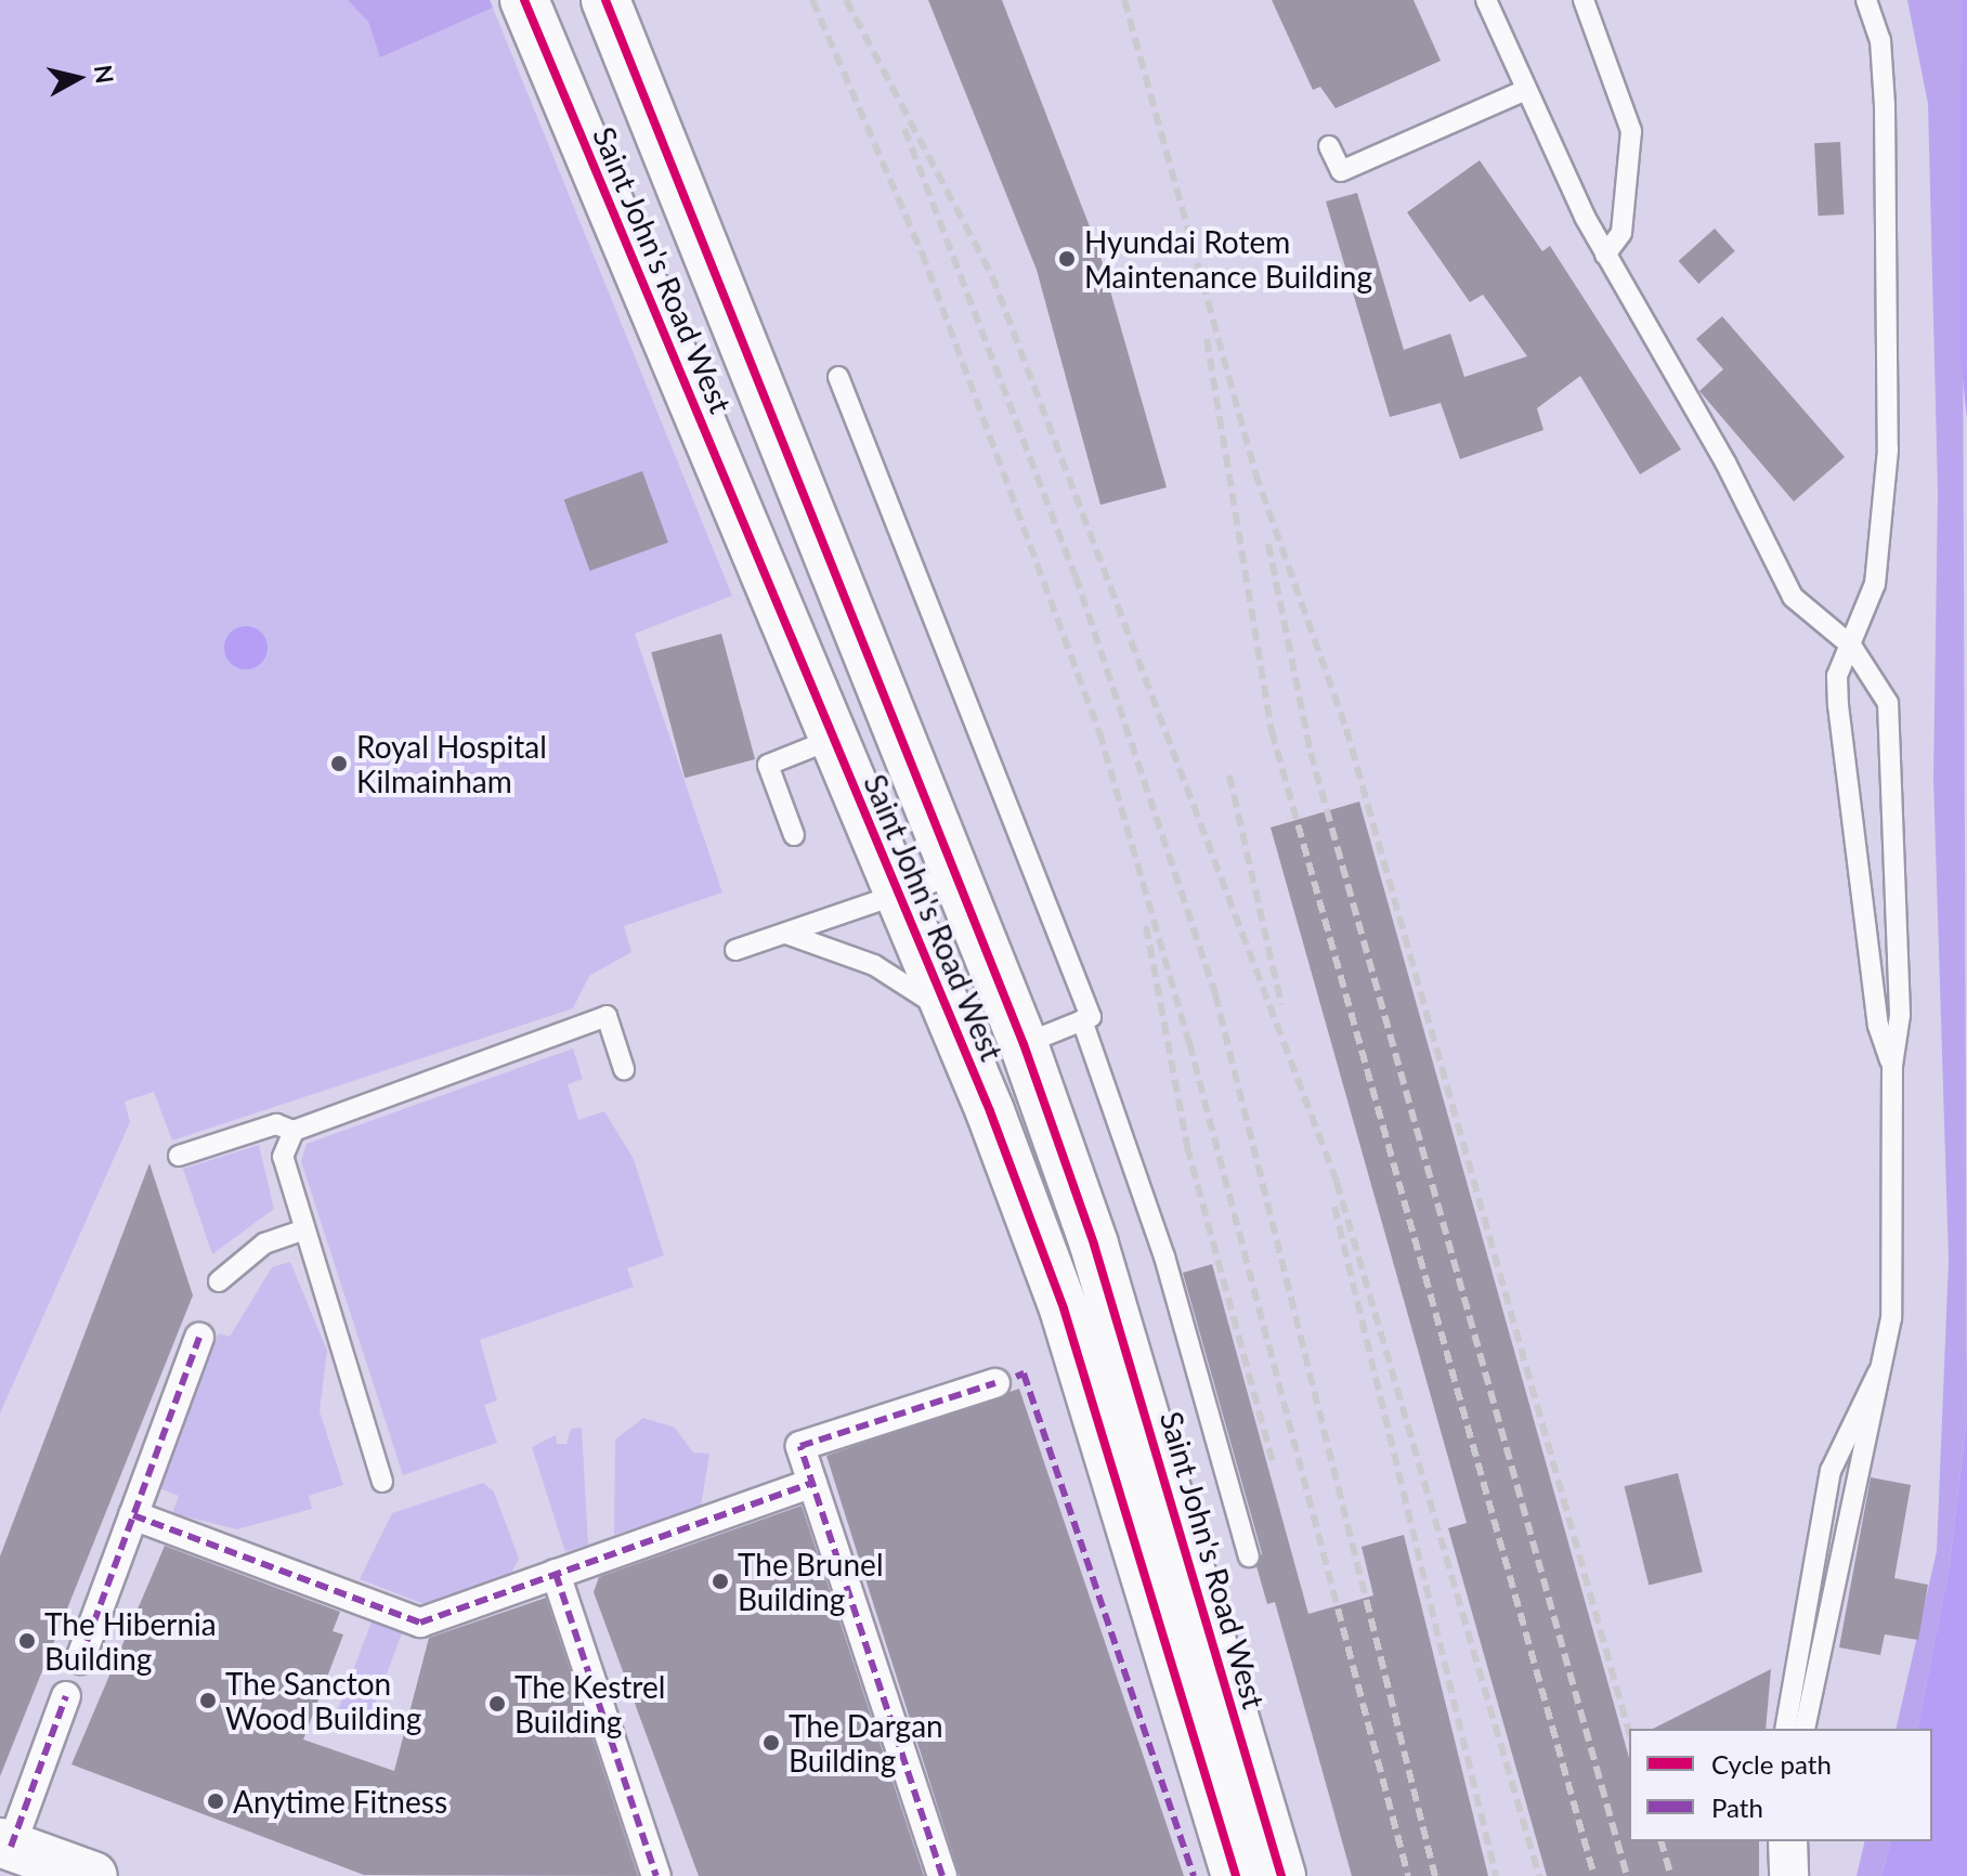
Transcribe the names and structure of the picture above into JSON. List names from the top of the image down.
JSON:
{
  "streets": {
    "main road": ["Saint John's Road West"]
  },
  "places": [
    "Hyundai Rotem Maintenance Building",
    "Royal Hospital Kilmainham",
    "The Brunel Building",
    "The Hibernia Building",
    "The Sancton Wood Building",
    "The Kestrel Building",
    "The Dargan Building",
    "Anytime Fitness"
  ],
  "legend": ["Cycle path", "Path"],
  "north": "right"
}
